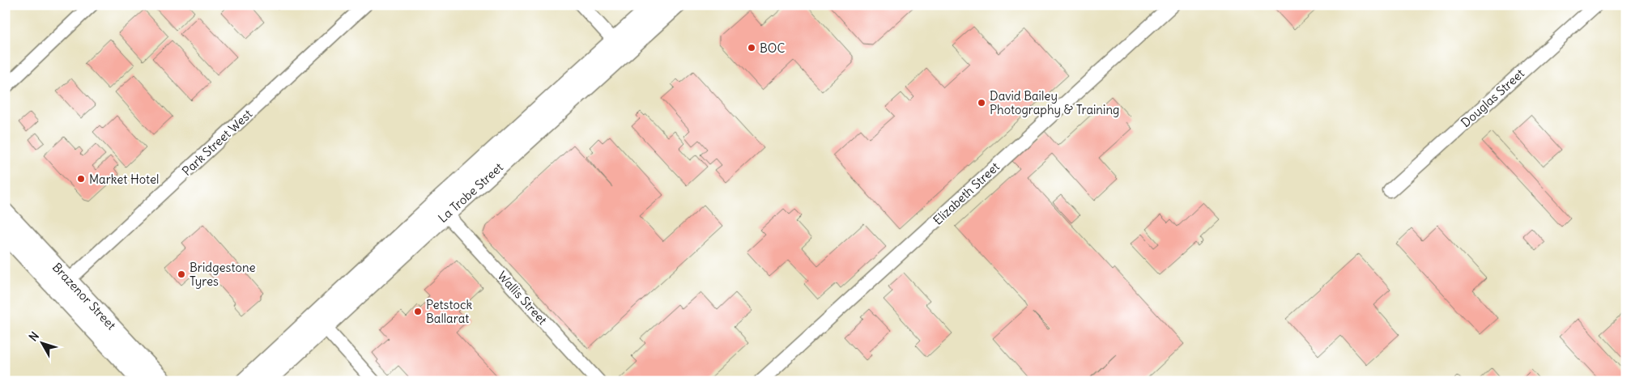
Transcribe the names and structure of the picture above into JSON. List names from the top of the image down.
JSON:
{
  "streets": {
    "main road": ["La Trobe Street", "Brazenor Street"],
    "street": [
      "Douglas Street",
      "Park Street West",
      "Elizabeth Street",
      "Wallis Street"
    ]
  },
  "crossings": [
    ["Park Street West", "Brazenor Street"],
    ["La Trobe Street", "Wallis Street"]
  ],
  "places": [
    "BOC",
    "David Bailey Photography & Training",
    "Market Hotel",
    "Bridgestone Tyres",
    "Petstock Ballarat"
  ],
  "north": "top left"
}
